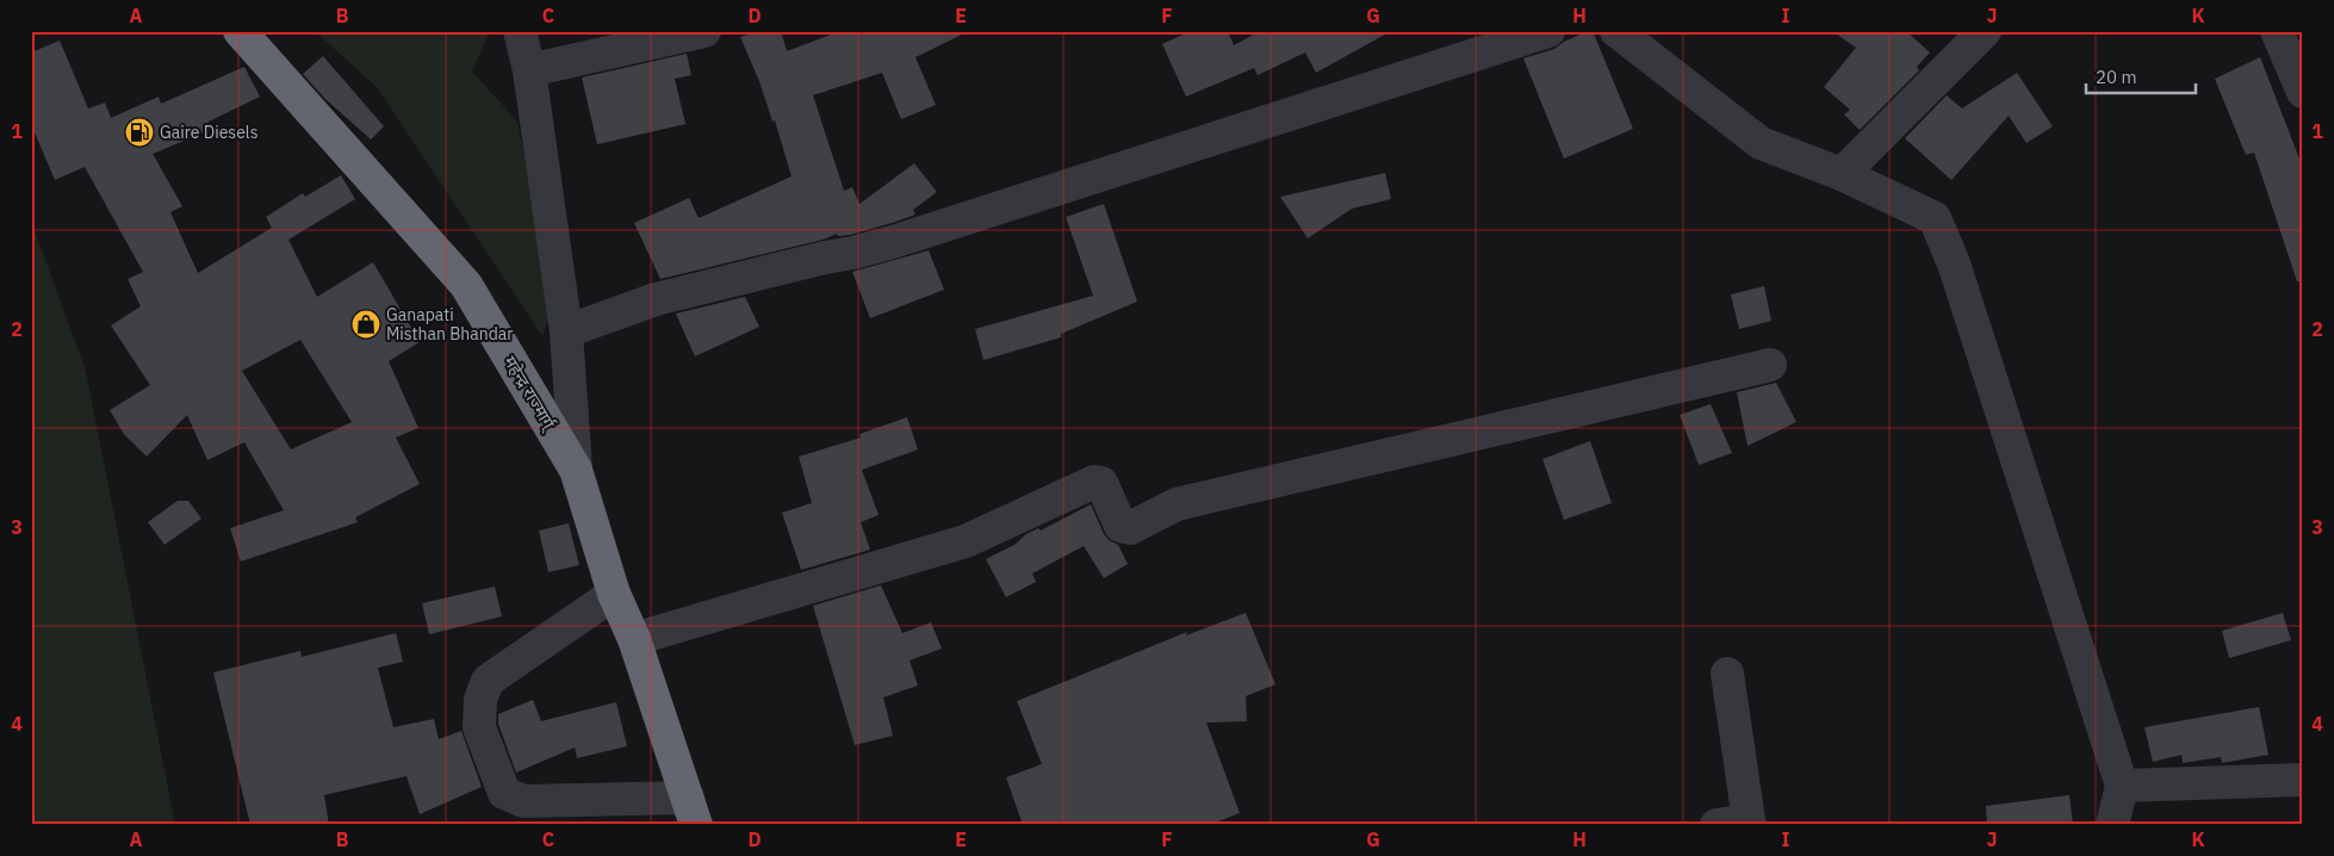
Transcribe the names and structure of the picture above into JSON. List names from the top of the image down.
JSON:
{
  "streets": {
    "highway": ["महेन्द्र राज्मार्ग्"]
  },
  "places": {
    "fuel station": ["Gaire Diesels"],
    "shop": ["Ganapati Misthan Bhandar"]
  },
  "scale_bar": "20 m",
  "grid": {
    "columns": [
      "A",
      "B",
      "C",
      "D",
      "E",
      "F",
      "G",
      "H",
      "I",
      "J",
      "K"
    ],
    "rows": [
      "1",
      "2",
      "3",
      "4"
    ]
  }
}
